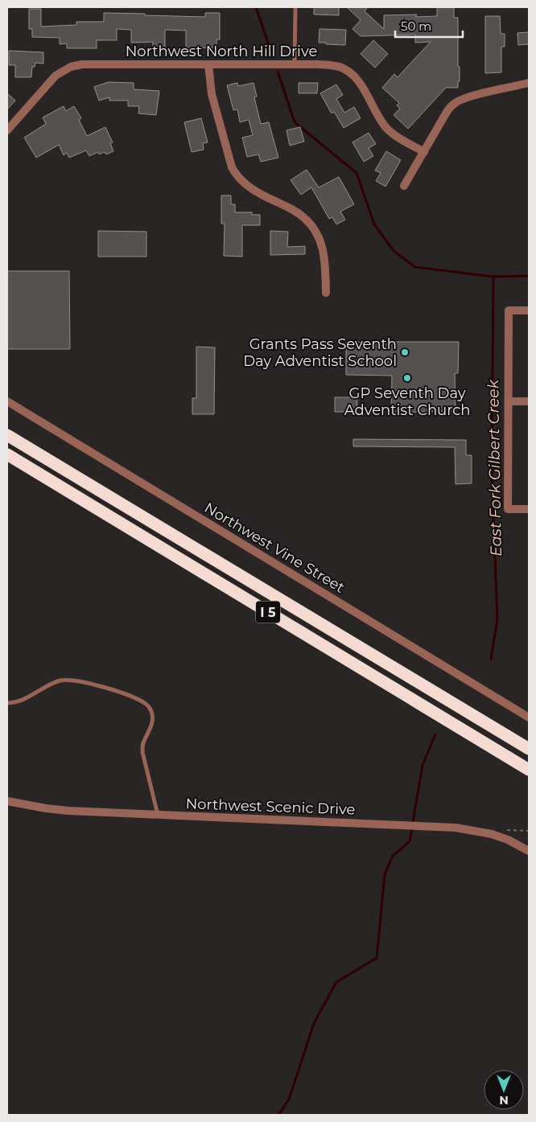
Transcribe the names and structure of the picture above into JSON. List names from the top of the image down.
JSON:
{
  "streets": {
    "highway": ["I 5"],
    "street": ["Northwest North Hill Drive", "Northwest Vine Street", "Northwest Scenic Drive"]
  },
  "water": ["East Fork Gilbert Creek"],
  "places": ["Grants Pass Seventh Day Adventist School", "GP Seventh Day Adventist Church"],
  "scale_bar": "50 m",
  "north": "bottom"
}
